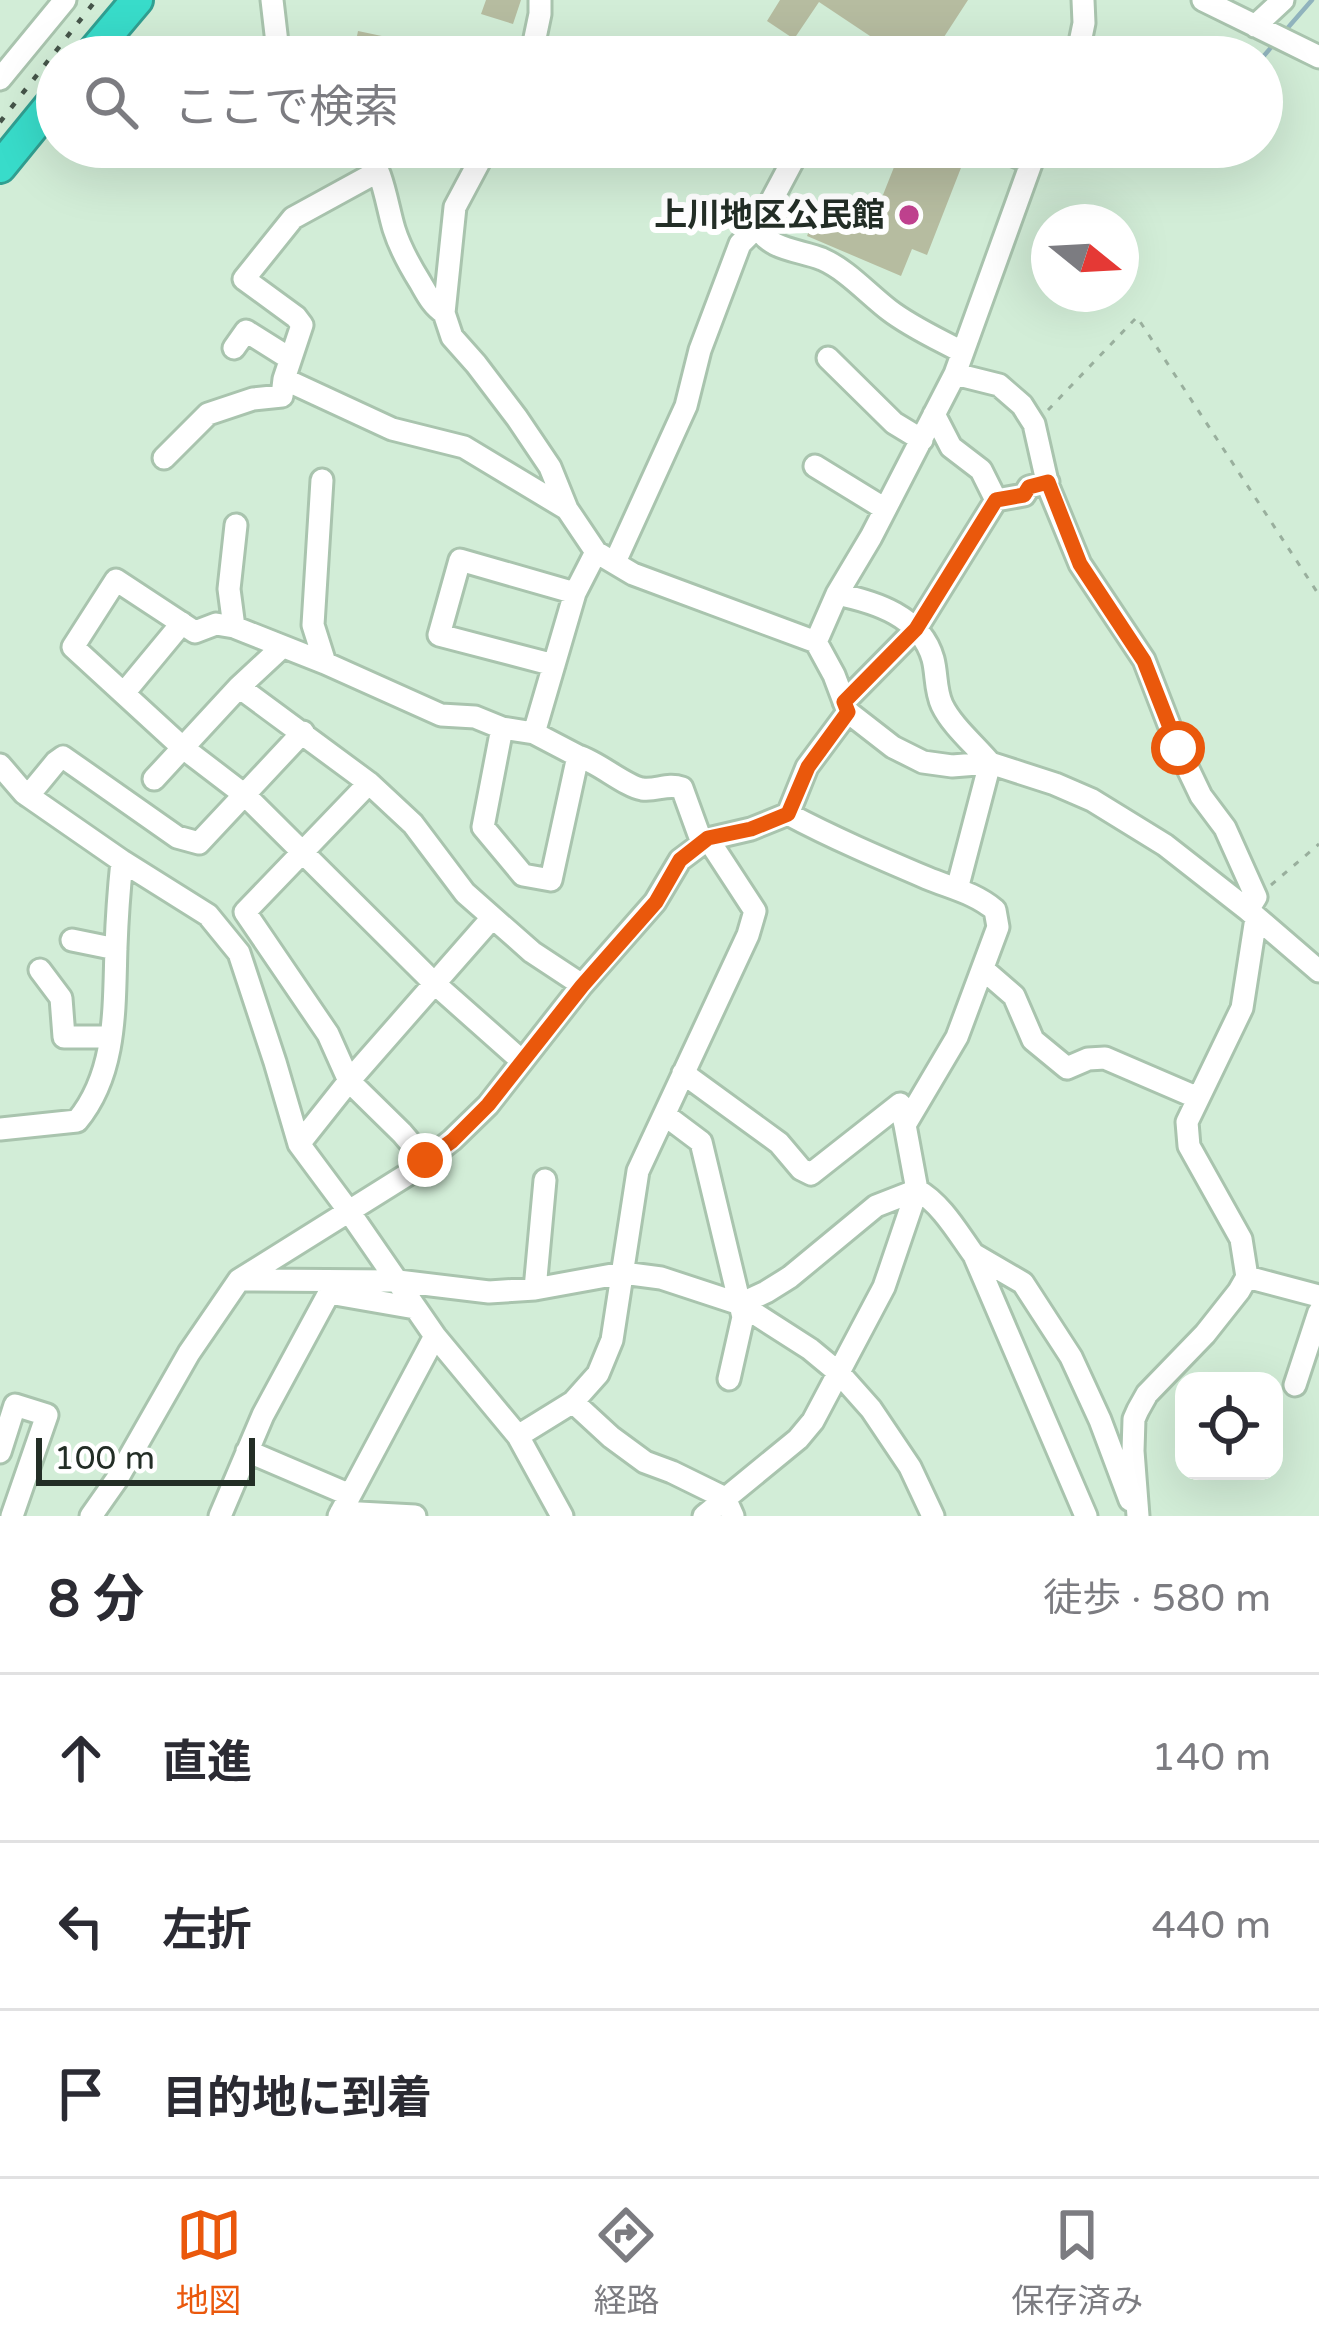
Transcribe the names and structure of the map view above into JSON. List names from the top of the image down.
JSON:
{
  "places": ["上川地区公民館"],
  "scale_bar": "100 m",
  "north": "right",
  "page": {
    "search": "ここで検索",
    "scale": "100 m",
    "heading": ["8 分", "徒歩 · 580 m"],
    "list": [
      ["直進", "140 m"],
      ["左折", "440 m"],
      "目的地に到着"
    ],
    "nav": ["地図", "経路", "保存済み"]
  }
}
